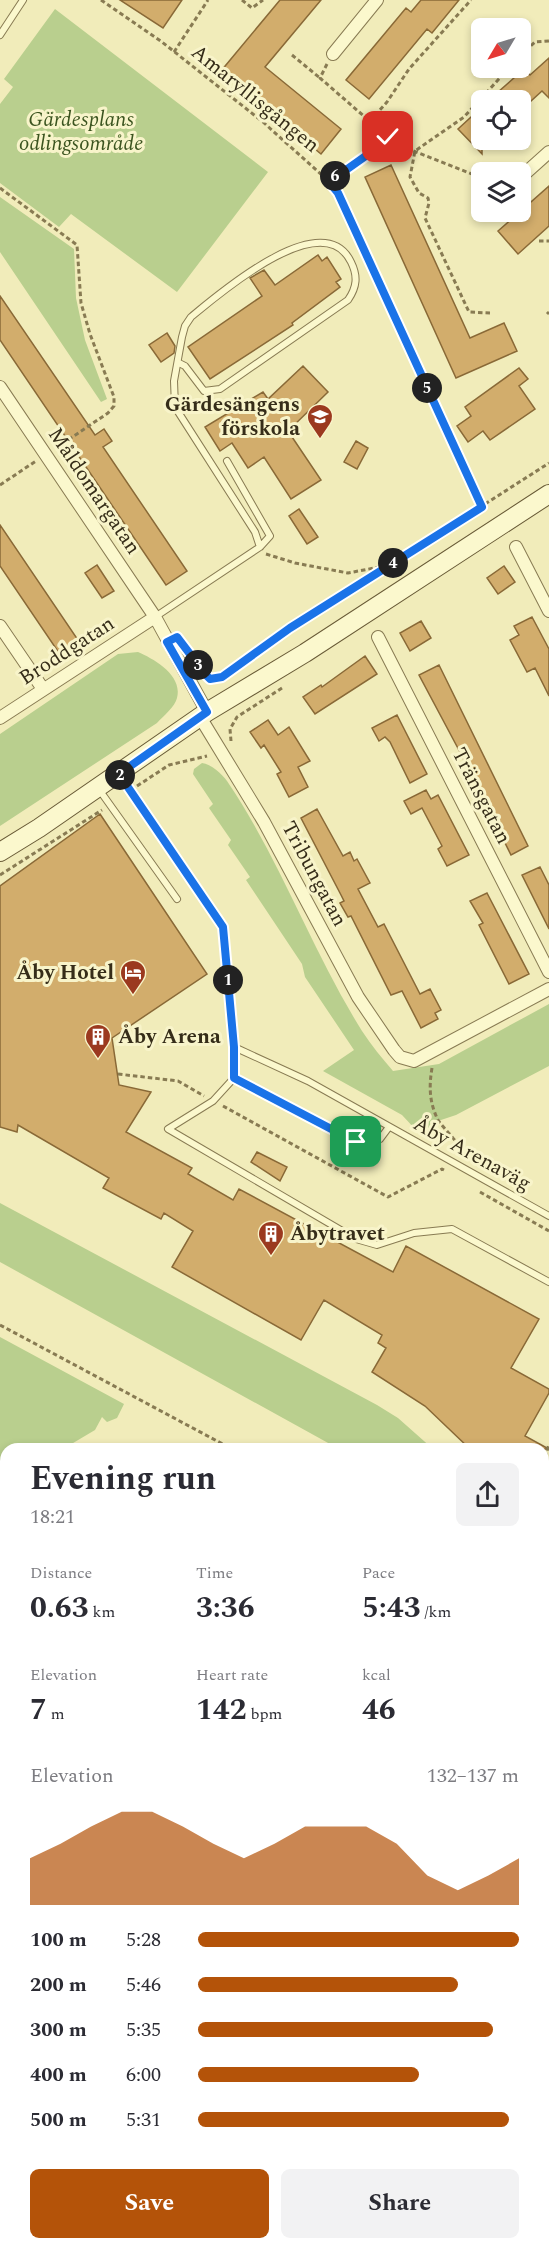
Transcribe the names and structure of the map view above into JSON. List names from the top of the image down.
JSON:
{
  "streets": {
    "street": [
      "Måldomargatan",
      "Broddgatan",
      "Tränsgatan",
      "Tribungatan"
    ],
    "lane": ["Åby Arenaväg"],
    "path": ["Amaryllisgången"]
  },
  "crossings": [
    ["Måldomargatan", "Broddgatan"],
    ["Måldomargatan", "Tribungatan"]
  ],
  "parks": ["Gärdesplans odlingsområde"],
  "places": {
    "school or university": ["Gärdesängens förskola"],
    "hotel": ["Åby Hotel"],
    "building": ["Åby Arena", "Åbytravet"]
  },
  "north": "bottom left",
  "page": {
    "pins": [
      "6",
      "5",
      "4",
      "3",
      "2",
      "1"
    ],
    "heading": ["Evening run", "18:21"],
    "stats": [
      ["Distance", "0.63 km"],
      ["Time", "3:36"],
      ["Pace", "5:43 /km"],
      ["Elevation", "7 m"],
      ["Heart rate", "142 bpm"],
      ["kcal", "46"]
    ],
    "chart": ["Elevation", "132–137 m"],
    "list": [
      {
        "name": "100 m",
        "note": "5:28"
      },
      {
        "name": "200 m",
        "note": "5:46"
      },
      {
        "name": "300 m",
        "note": "5:35"
      },
      {
        "name": "400 m",
        "note": "6:00"
      },
      {
        "name": "500 m",
        "note": "5:31"
      }
    ],
    "buttons": ["Save", "Share"]
  }
}
